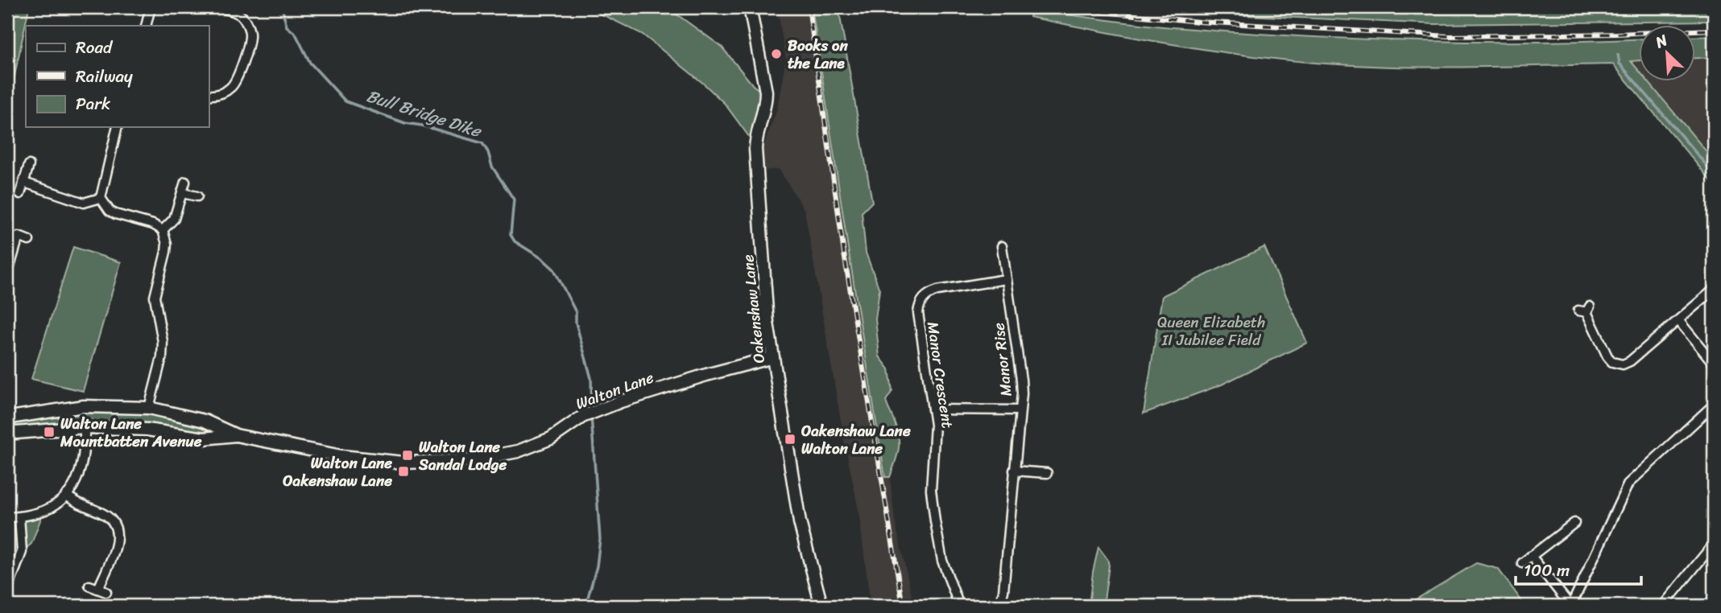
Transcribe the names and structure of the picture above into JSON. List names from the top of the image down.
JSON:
{
  "streets": {
    "street": [
      "Oakenshaw Lane",
      "Manor Rise",
      "Manor Crescent",
      "Walton Lane"
    ]
  },
  "crossings": [
    ["Oakenshaw Lane", "Walton Lane"],
    ["Manor Rise", "Manor Crescent"]
  ],
  "water": ["Bull Bridge Dike"],
  "parks": ["Queen Elizabeth II Jubilee Field"],
  "places": {
    "other": ["Books on the Lane"],
    "transit": [
      "Walton Lane Mountbatten Avenue",
      "Oakenshaw Lane Walton Lane",
      "Walton Lane Sandal Lodge",
      "Walton Lane Oakenshaw Lane"
    ]
  },
  "legend": ["Road", "Railway", "Park"],
  "scale_bar": "100 m",
  "north": "top left"
}
